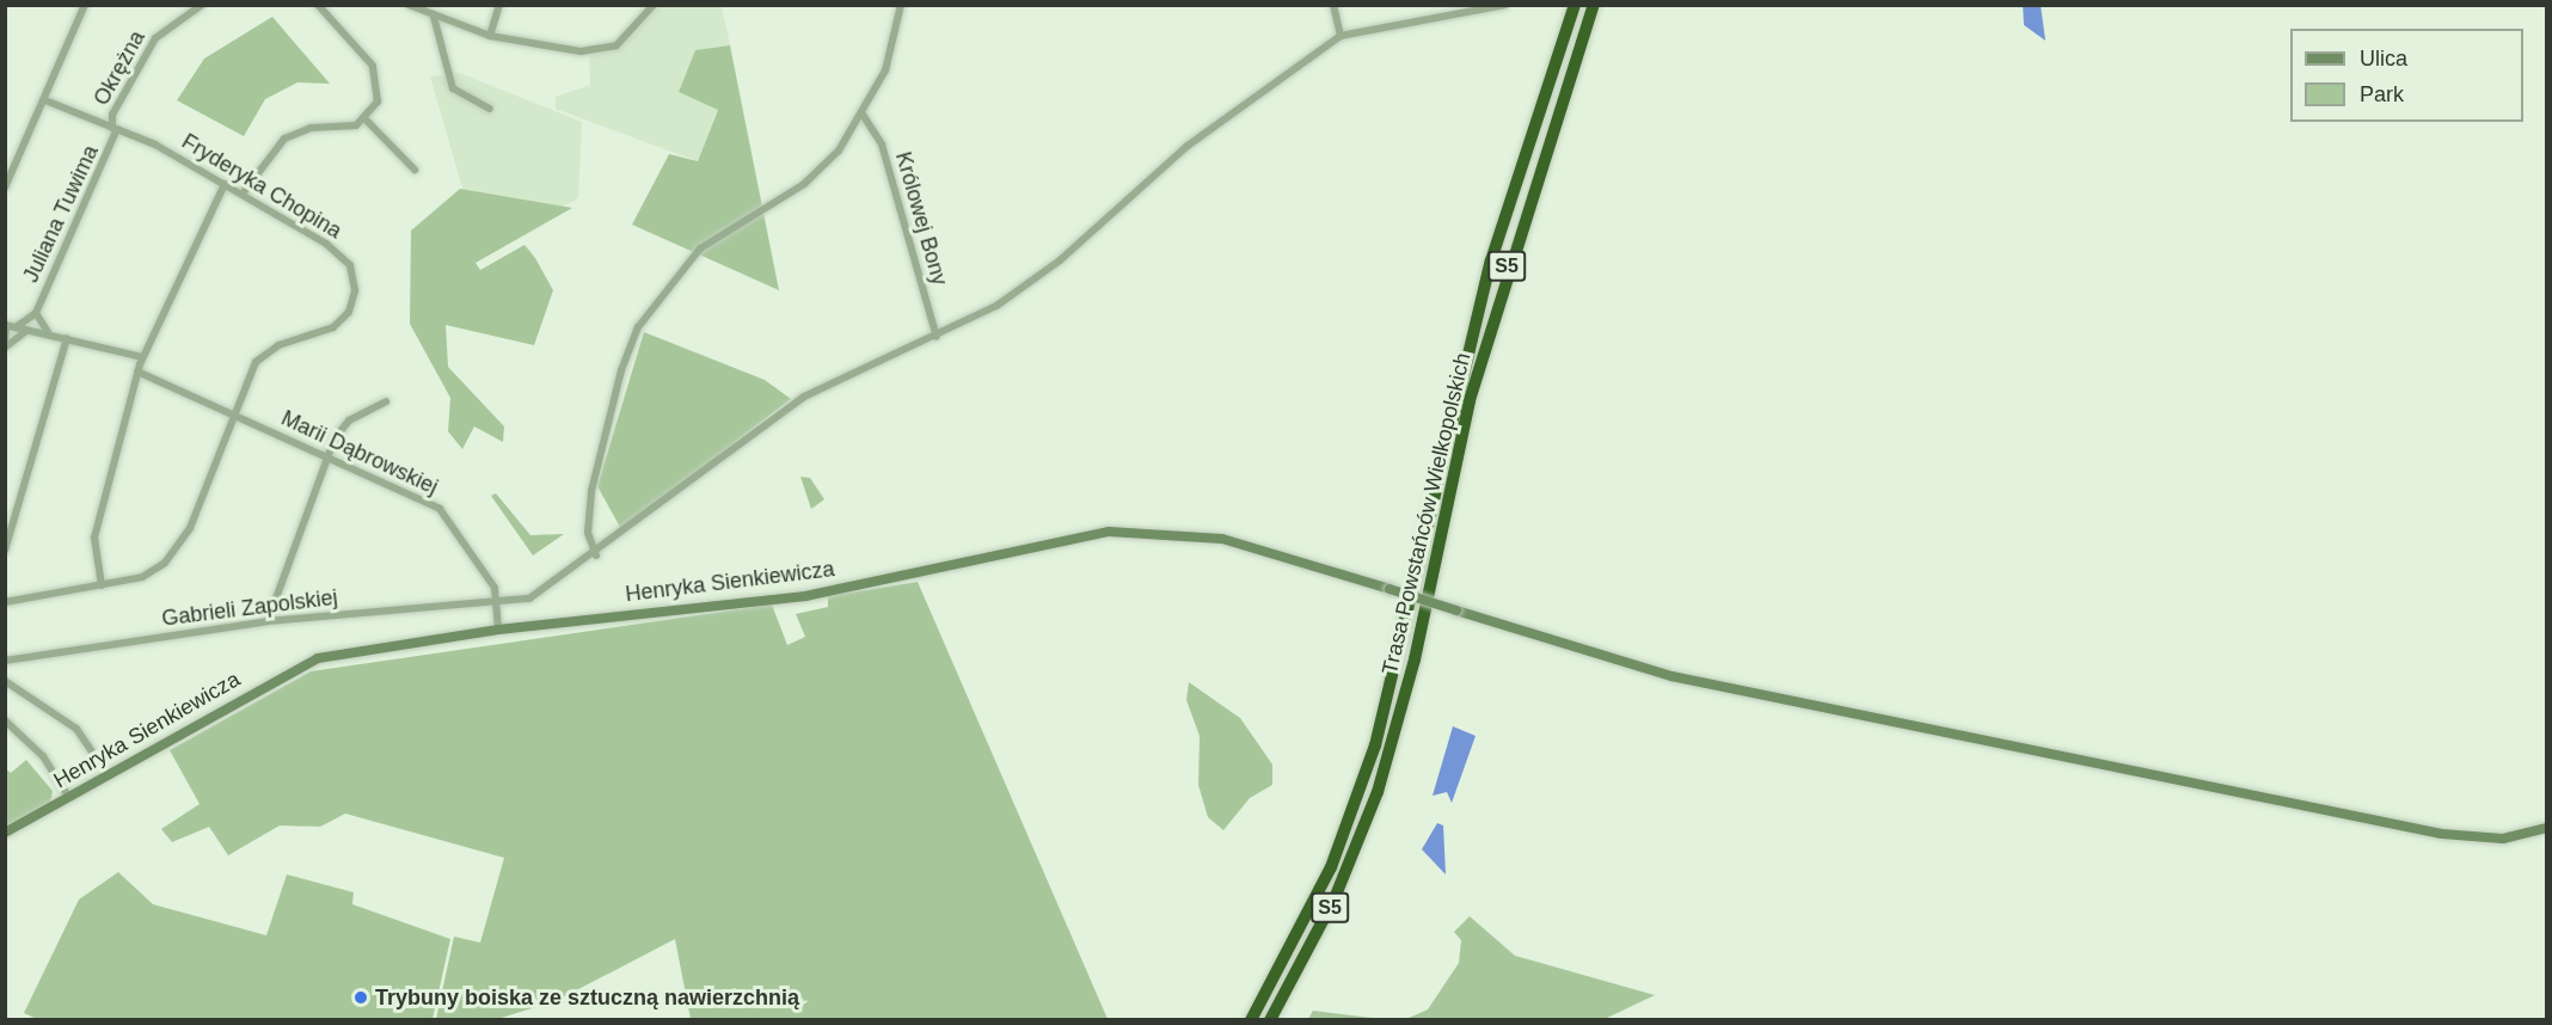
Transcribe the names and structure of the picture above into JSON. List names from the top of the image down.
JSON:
{
  "streets": {
    "highway": ["S5", "Trasa Powstańców Wielkopolskich"],
    "street": [
      "Okrężna",
      "Fryderyka Chopina",
      "Juliana Tuwima",
      "Królowej Bony",
      "Marii Dąbrowskiej",
      "Henryka Sienkiewicza",
      "Gabrieli Zapolskiej"
    ]
  },
  "crossings": [
    ["Okrężna", "Fryderyka Chopina"],
    ["Okrężna", "Juliana Tuwima"],
    ["Fryderyka Chopina", "Juliana Tuwima"],
    ["Fryderyka Chopina", "Marii Dąbrowskiej"],
    ["Królowej Bony", "Gabrieli Zapolskiej"],
    ["Marii Dąbrowskiej", "Gabrieli Zapolskiej"]
  ],
  "places": ["Trybuny boiska ze sztuczną nawierzchnią"],
  "legend": ["Ulica", "Park"]
}
